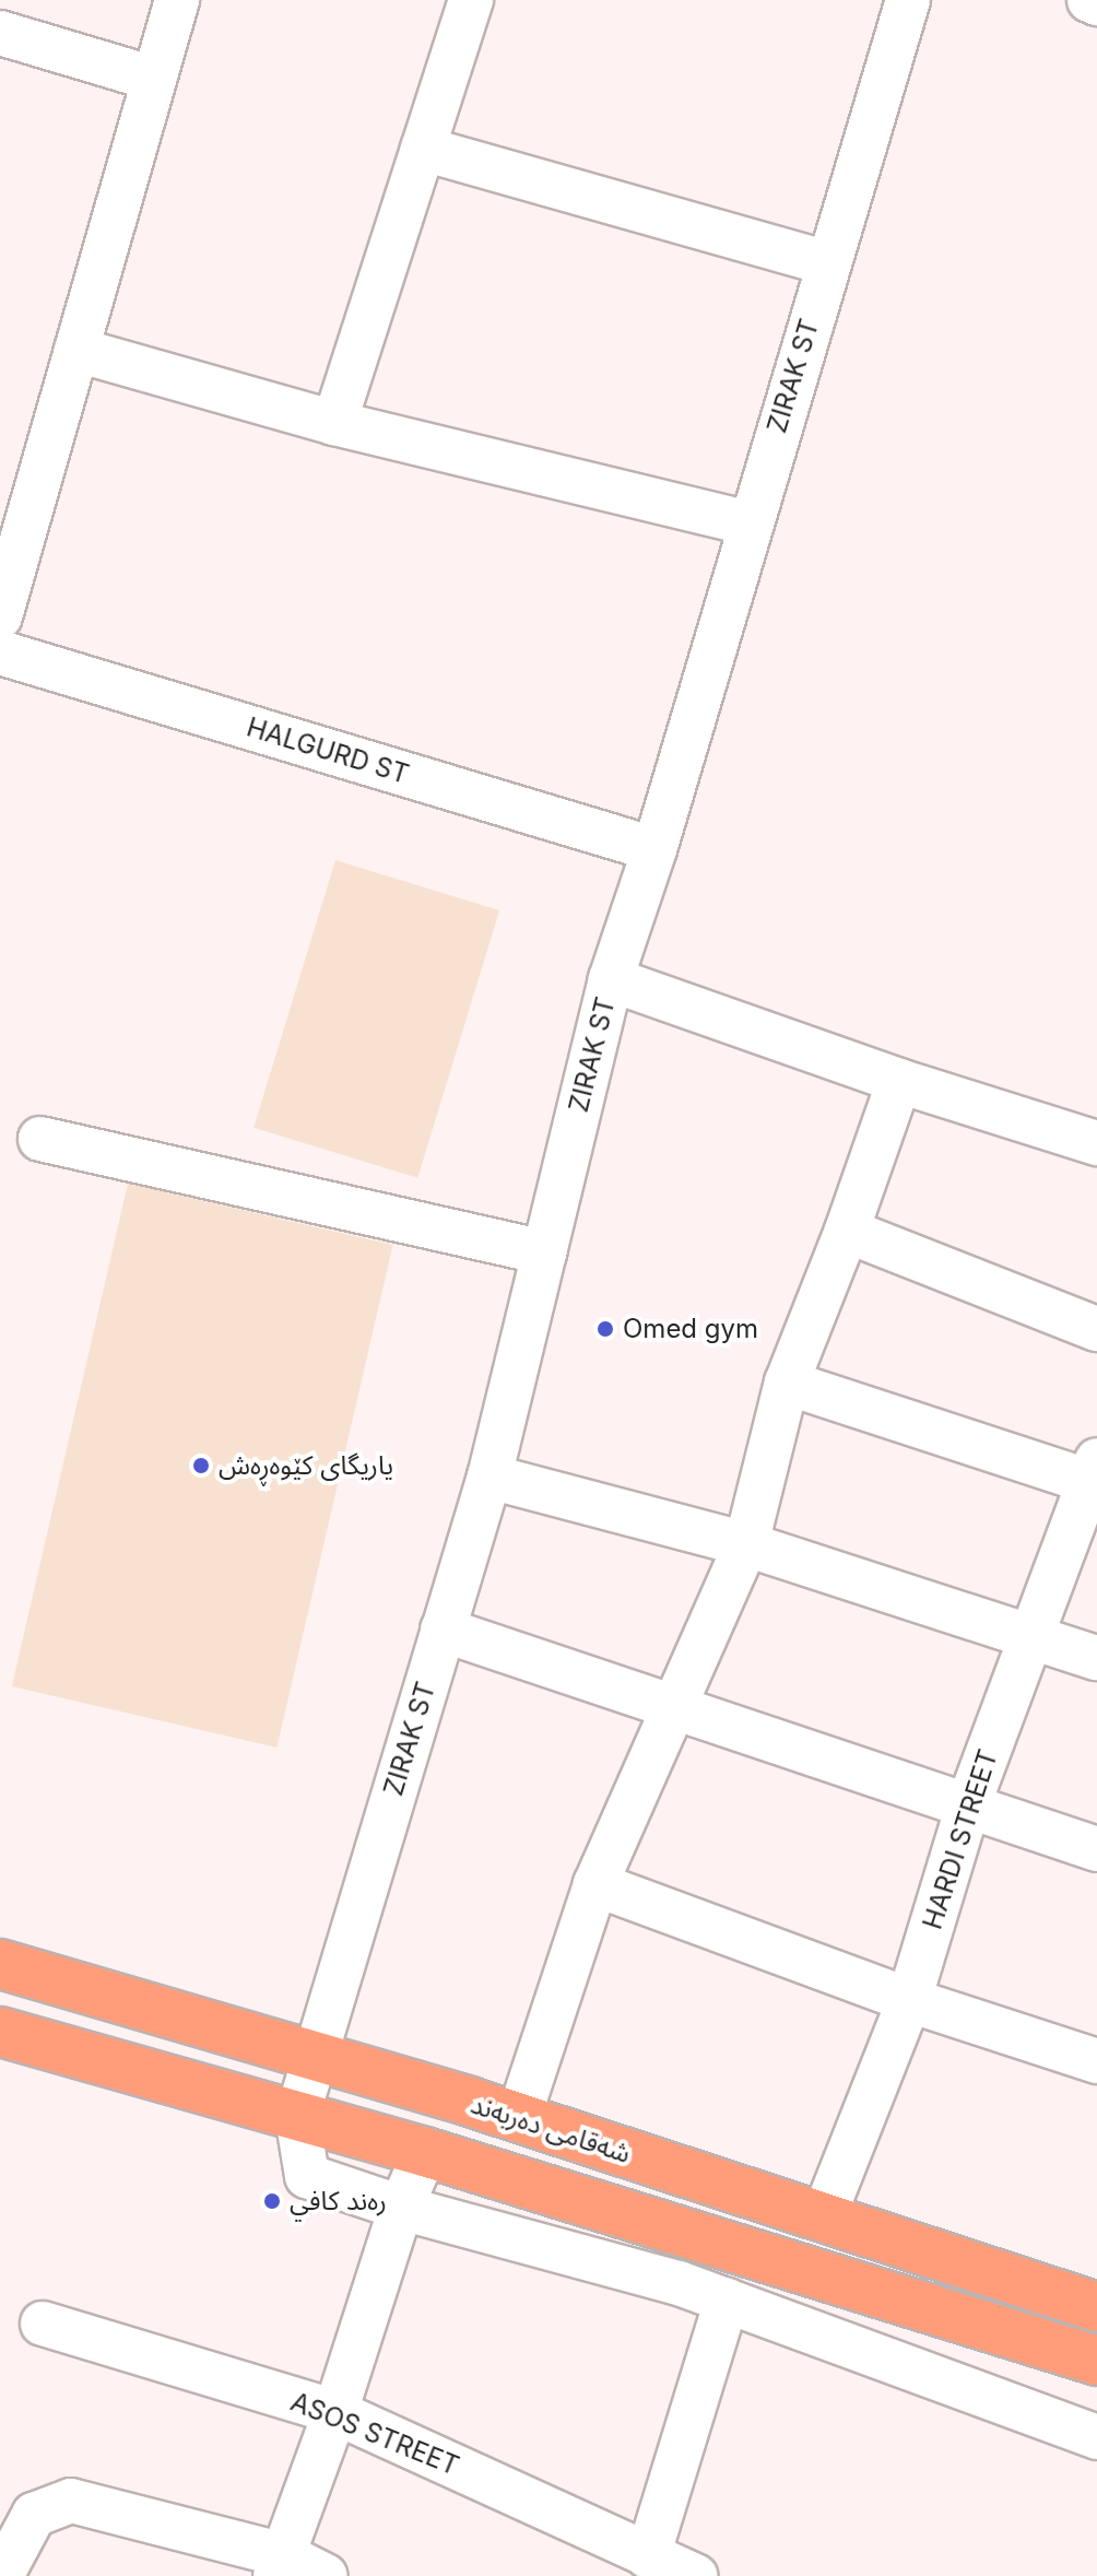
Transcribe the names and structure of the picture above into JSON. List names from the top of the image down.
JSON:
{
  "streets": {
    "highway": ["شەقامی دەربەند"],
    "street": [
      "ZIRAK ST",
      "HALGURD ST",
      "HARDI STREET",
      "ASOS STREET"
    ]
  },
  "crossings": [
    ["ZIRAK ST", "HALGURD ST"],
    ["ZIRAK ST", "شەقامی دەربەند"],
    ["HARDI STREET", "شەقامی دەربەند"]
  ],
  "places": ["Omed gym", "یاریگای کێوەڕەش", "رەند کافي"]
}
